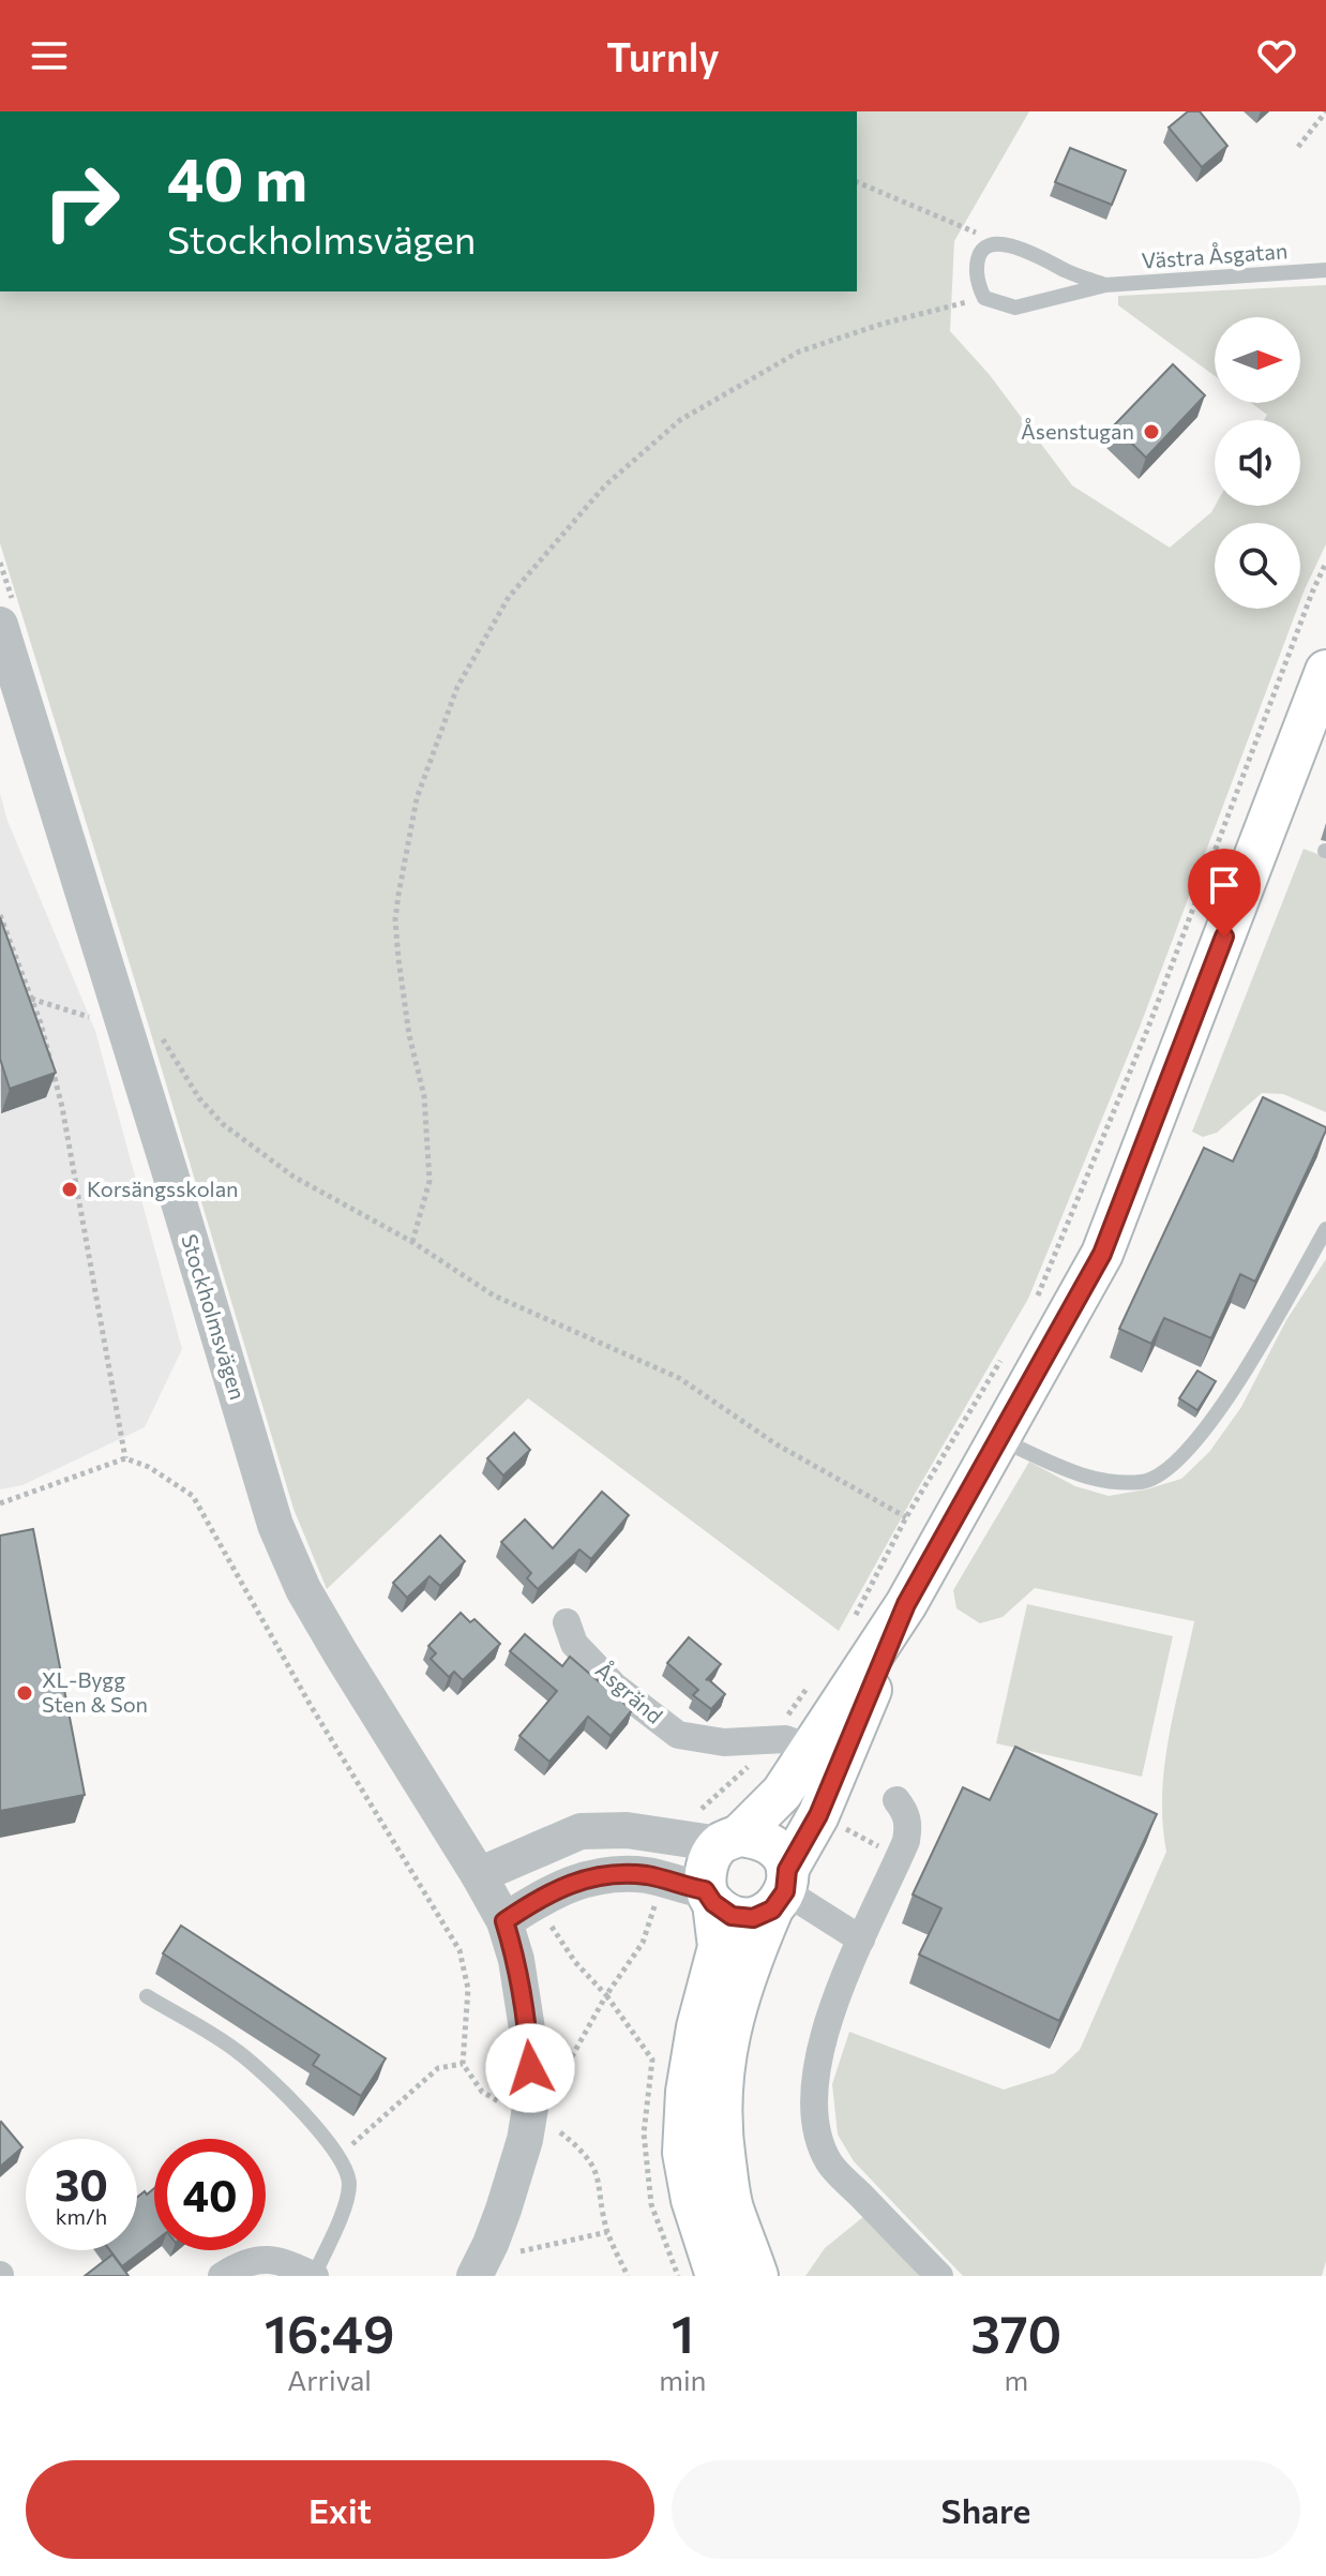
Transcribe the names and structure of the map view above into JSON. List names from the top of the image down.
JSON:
{
  "streets": {
    "street": ["Stockholmsvägen", "Åsgränd"],
    "lane": ["Västra Åsgatan"]
  },
  "places": ["Åsenstugan", "Korsängsskolan", "XL-Bygg Sten & Son"],
  "north": "right",
  "page": {
    "header": "Turnly",
    "turn": ["40 m", "Stockholmsvägen"],
    "speed": "30 km/h",
    "limit": "40",
    "eta": [
      "16:49",
      "Arrival",
      "1",
      "min",
      "370",
      "m"
    ],
    "buttons": ["Exit", "Share"]
  }
}
